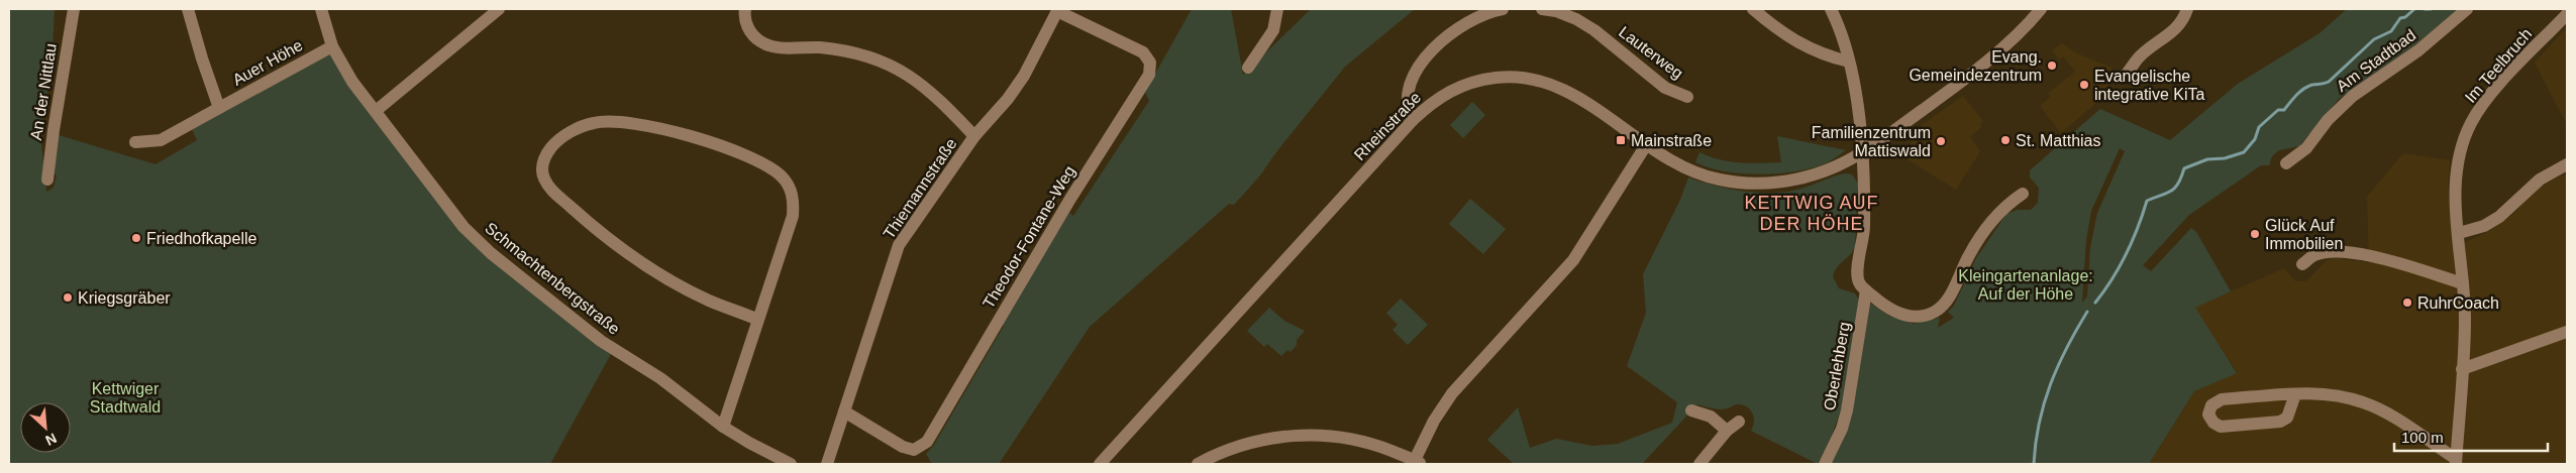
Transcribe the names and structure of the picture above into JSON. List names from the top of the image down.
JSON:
{
  "streets": {
    "street": [
      "Lauterweg",
      "Am Stadtbad",
      "Auer Höhe",
      "Im Teelbruch",
      "An der Nittlau",
      "Rheinstraße",
      "Thiemannstraße",
      "Theodor-Fontane-Weg",
      "Schmachtenbergstraße",
      "Oberlehberg"
    ]
  },
  "crossings": [
    ["Auer Höhe", "Schmachtenbergstraße"],
    ["Thiemannstraße", "Theodor-Fontane-Weg"]
  ],
  "districts": ["KETTWIG AUF DER HÖHE"],
  "parks": ["Kleingartenanlage: Auf der Höhe", "Kettwiger Stadtwald"],
  "places": {
    "other": [
      "Evang. Gemeindezentrum",
      "Evangelische integrative KiTa",
      "St. Matthias",
      "Familienzentrum Mattiswald",
      "Glück Auf Immobilien",
      "Friedhofkapelle",
      "Kriegsgräber",
      "RuhrCoach"
    ],
    "transit": ["Mainstraße"]
  },
  "scale_bar": "100 m",
  "north": "bottom right"
}
